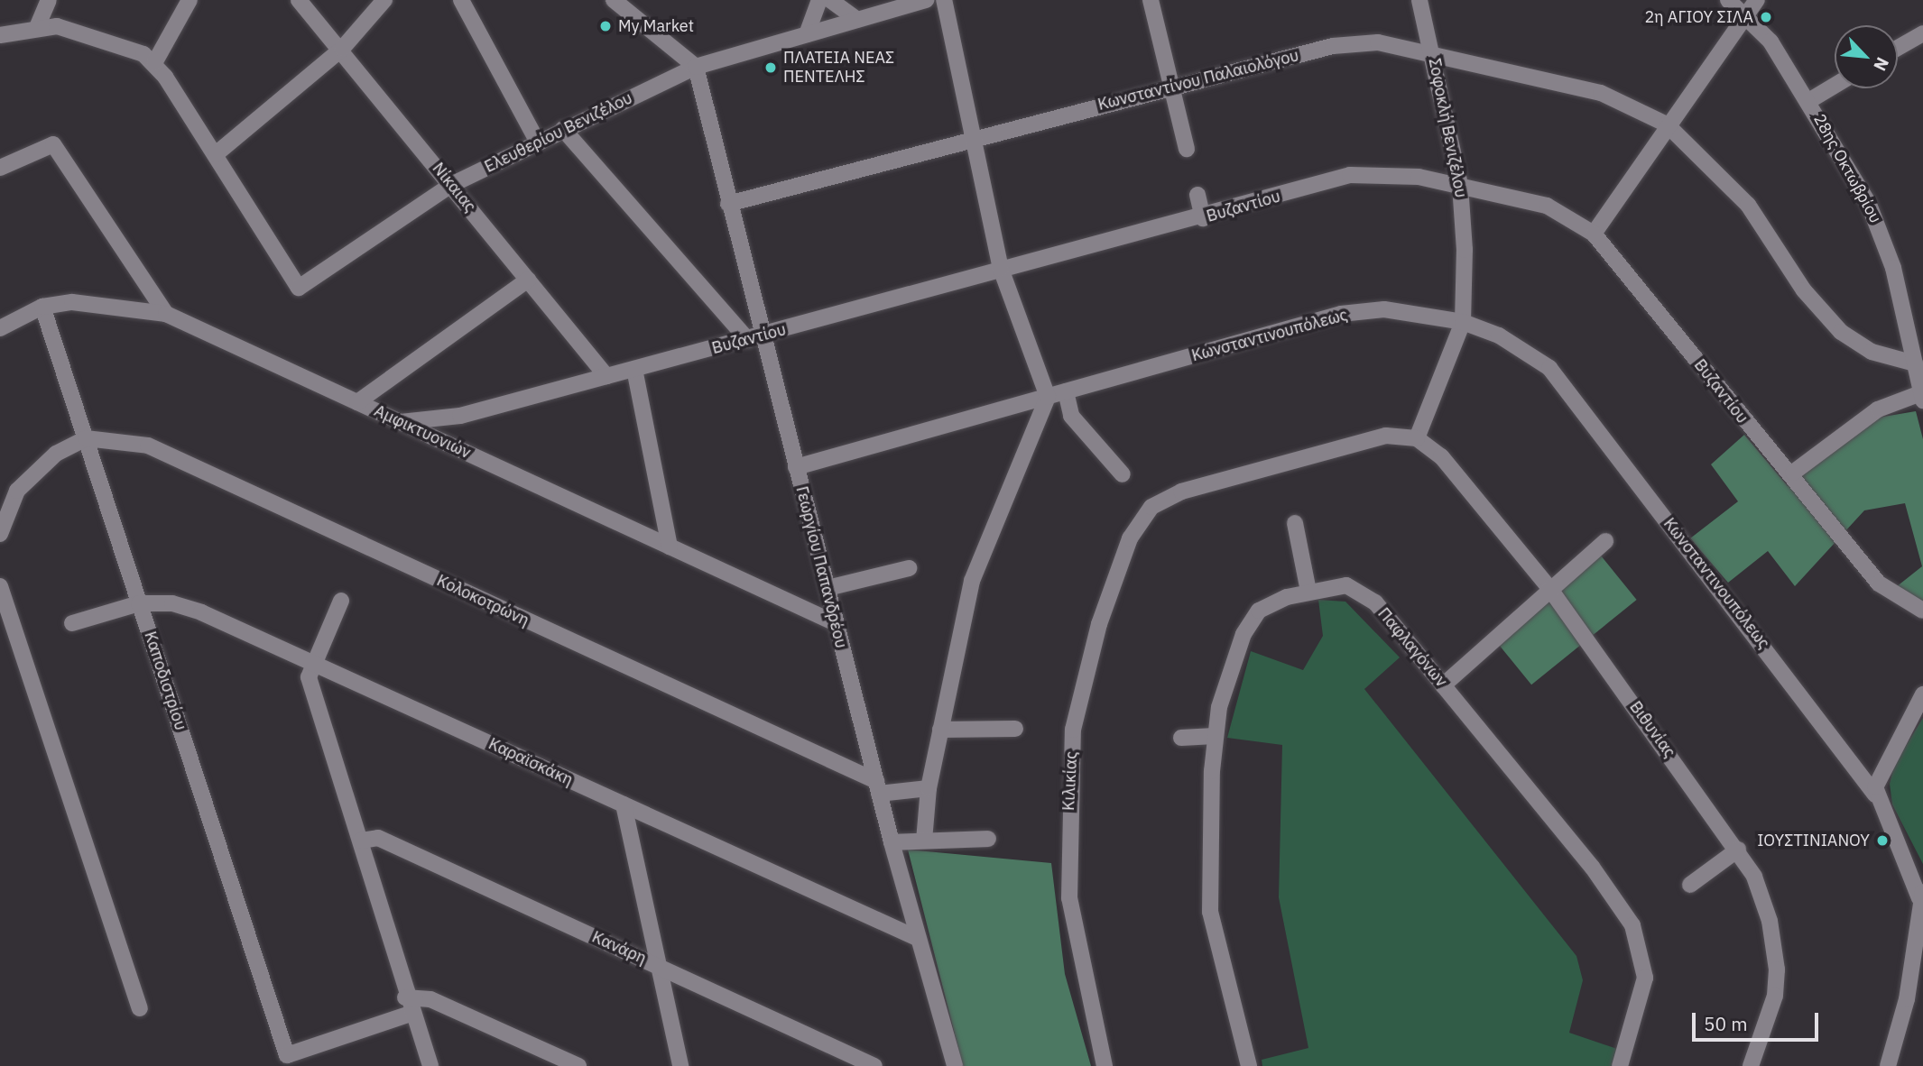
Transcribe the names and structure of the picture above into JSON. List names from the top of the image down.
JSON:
{
  "streets": {
    "street": [
      "Κωνσταντίνου Παλαιολόγου",
      "Σοφοκλή Βενιζέλου",
      "Ελευθερίου Βενιζέλου",
      "28ης Οκτωβρίου",
      "Νίκαιας",
      "Βυζαντίου",
      "Κωνσταντινουπόλεως",
      "Αμφικτυονιών",
      "Γεωργίου Παπανδρέου",
      "Κολοκοτρώνη",
      "Παφλαγόνων",
      "Καποδιστρίου",
      "Βιθυνίας",
      "Καραϊσκάκη",
      "Κιλικίας",
      "Κανάρη"
    ]
  },
  "crossings": [
    ["Κωνσταντίνου Παλαιολόγου", "Σοφοκλή Βενιζέλου"],
    ["Κωνσταντίνου Παλαιολόγου", "28ης Οκτωβρίου"],
    ["Κωνσταντίνου Παλαιολόγου", "Γεωργίου Παπανδρέου"],
    ["Σοφοκλή Βενιζέλου", "Βυζαντίου"],
    ["Σοφοκλή Βενιζέλου", "Κωνσταντινουπόλεως"],
    ["Σοφοκλή Βενιζέλου", "Βιθυνίας"],
    ["Σοφοκλή Βενιζέλου", "Κιλικίας"],
    ["Ελευθερίου Βενιζέλου", "Νίκαιας"],
    ["Ελευθερίου Βενιζέλου", "Γεωργίου Παπανδρέου"],
    ["Νίκαιας", "Βυζαντίου"],
    ["Βυζαντίου", "Αμφικτυονιών"],
    ["Βυζαντίου", "Γεωργίου Παπανδρέου"],
    ["Κωνσταντινουπόλεως", "Γεωργίου Παπανδρέου"],
    ["Αμφικτυονιών", "Γεωργίου Παπανδρέου"],
    ["Αμφικτυονιών", "Καποδιστρίου"],
    ["Γεωργίου Παπανδρέου", "Κολοκοτρώνη"],
    ["Γεωργίου Παπανδρέου", "Καραϊσκάκη"],
    ["Κολοκοτρώνη", "Καποδιστρίου"],
    ["Καποδιστρίου", "Καραϊσκάκη"],
    ["Βιθυνίας", "Κιλικίας"]
  ],
  "places": [
    "2η ΑΓΙΟΥ ΣΙΛΑ",
    "My Market",
    "ΠΛΑΤΕΙΑ ΝΕΑΣ ΠΕΝΤΕΛΗΣ",
    "ΙΟΥΣΤΙΝΙΑΝΟΥ"
  ],
  "scale_bar": "50 m",
  "north": "bottom right"
}
